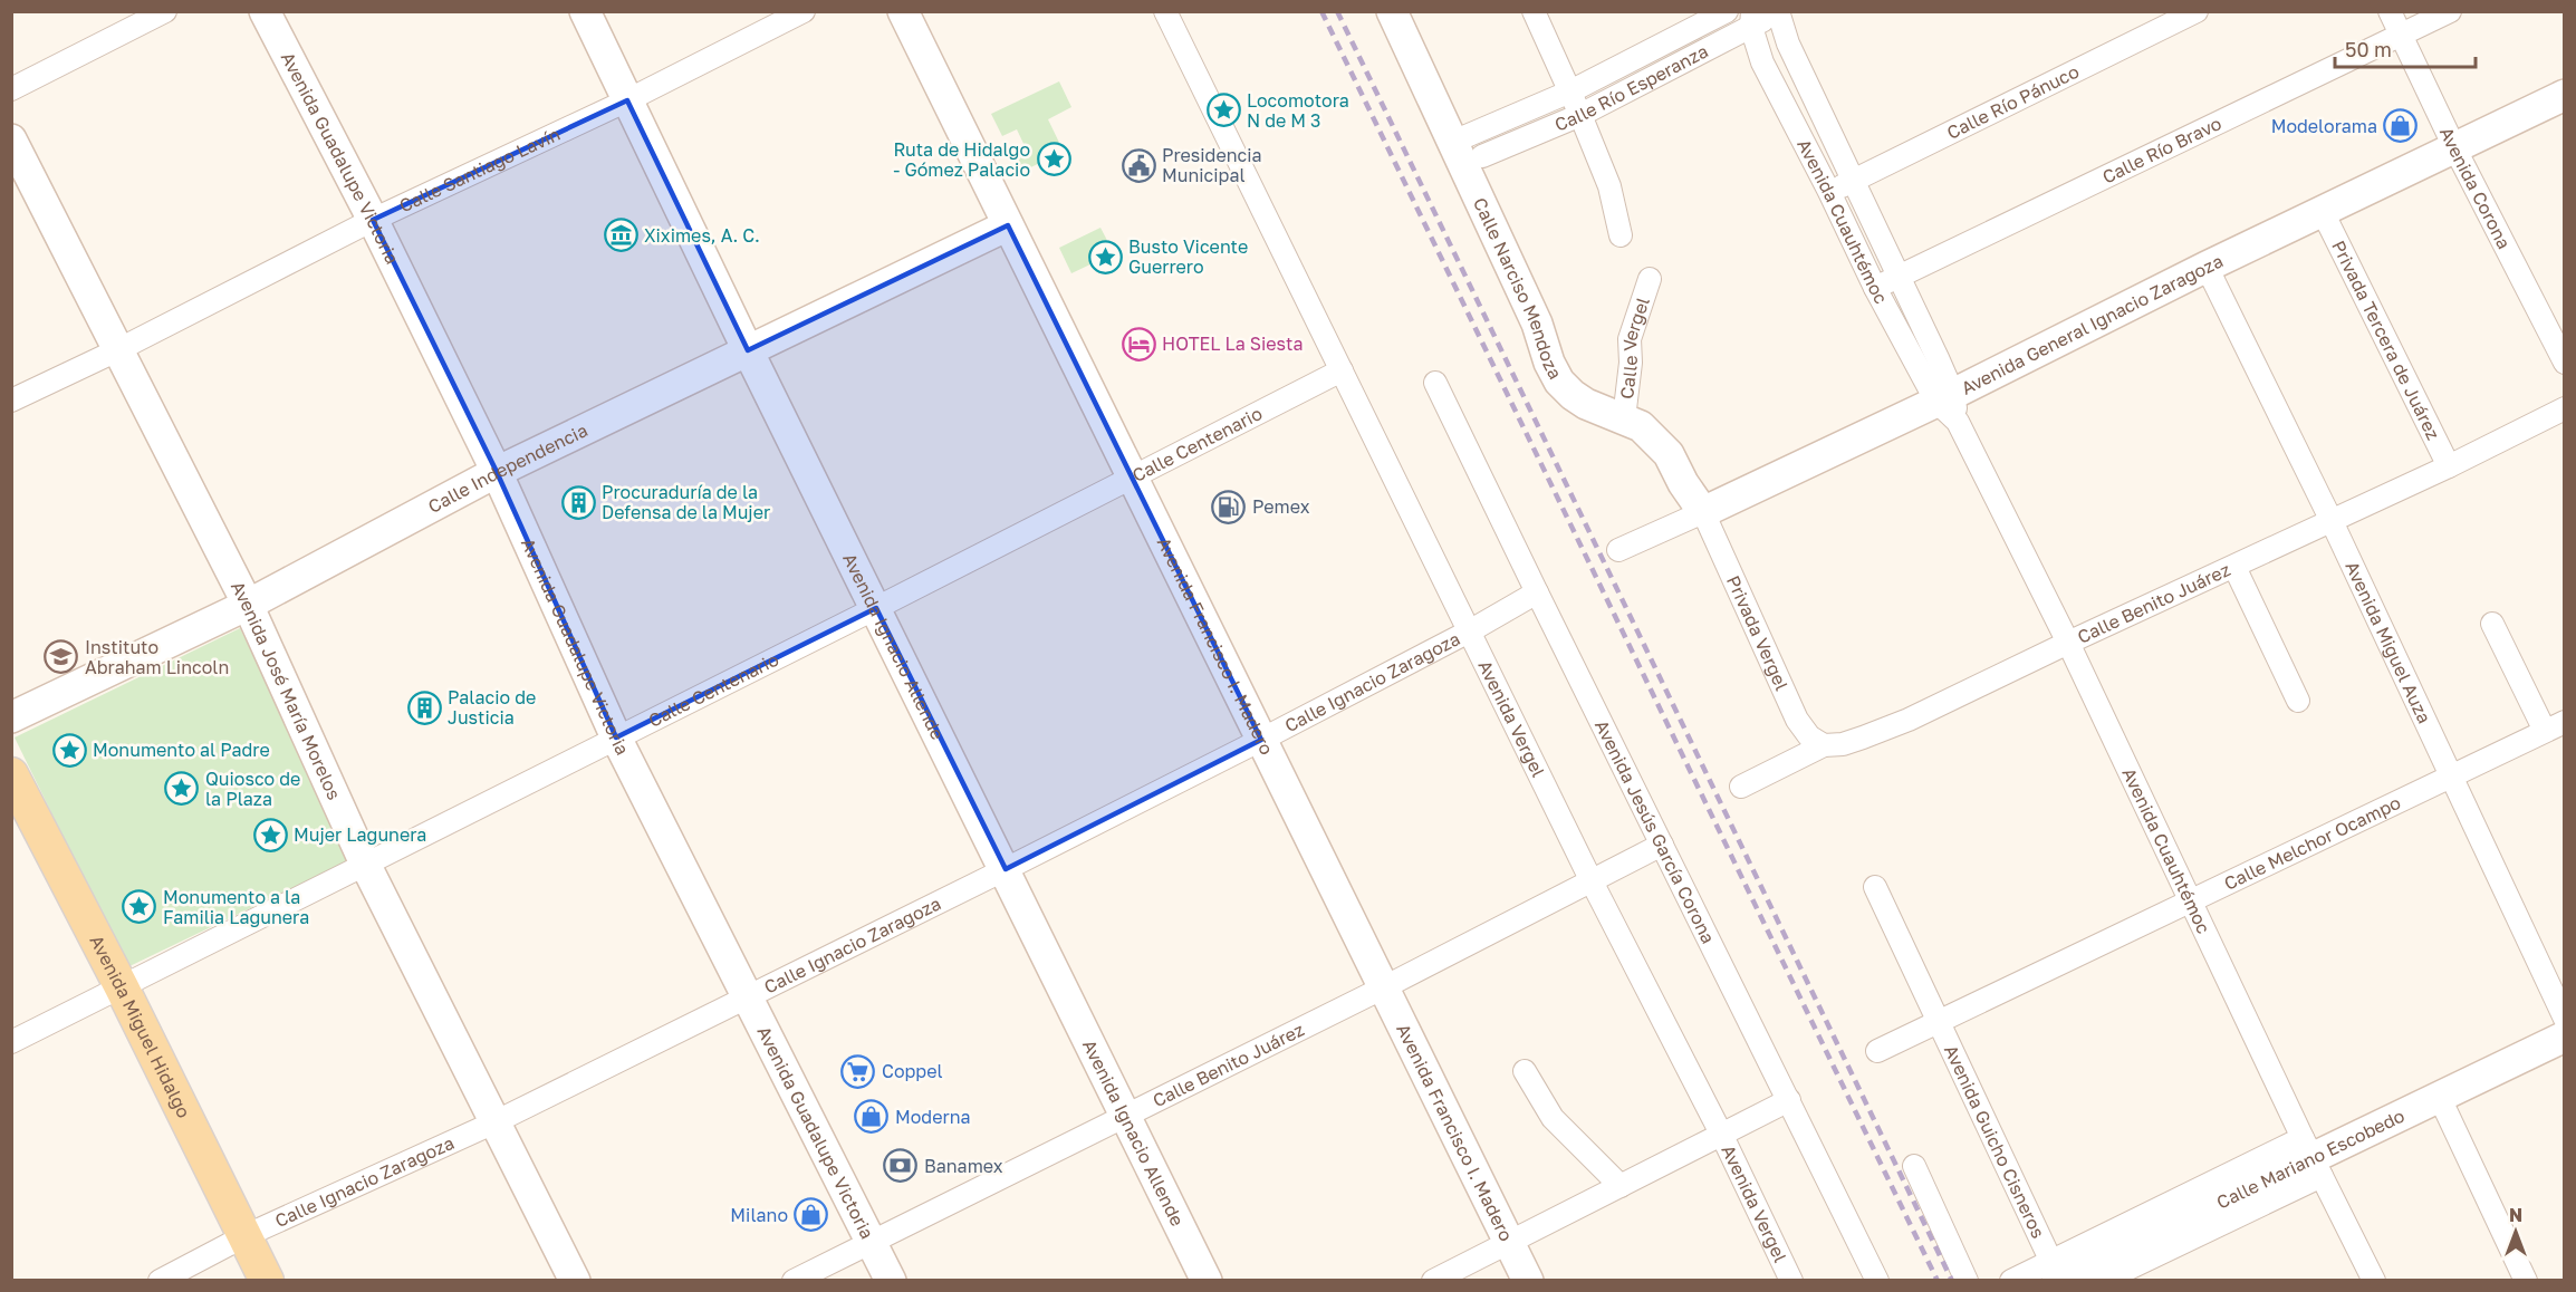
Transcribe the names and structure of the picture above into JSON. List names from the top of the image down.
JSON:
{
  "streets": {
    "main road": [
      "Avenida Guadalupe Victoria",
      "Calle Narciso Mendoza",
      "Avenida General Ignacio Zaragoza",
      "Calle Independencia",
      "Avenida Ignacio Allende",
      "Avenida Francisco I. Madero",
      "Avenida José María Morelos",
      "Avenida Miguel Hidalgo",
      "Calle Mariano Escobedo"
    ],
    "street": [
      "Calle Río Esperanza",
      "Calle Río Pánuco",
      "Calle Río Bravo",
      "Calle Santiago Lavín",
      "Avenida Corona",
      "Avenida Cuauhtémoc",
      "Privada Tercera de Juárez",
      "Calle Vergel",
      "Calle Centenario",
      "Calle Benito Juárez",
      "Privada Vergel",
      "Avenida Miguel Auza",
      "Calle Ignacio Zaragoza",
      "Avenida Vergel",
      "Avenida Jesús García Corona",
      "Calle Melchor Ocampo",
      "Avenida Guicho Cisneros"
    ]
  },
  "crossings": [
    ["Calle Río Esperanza", "Avenida Cuauhtémoc"],
    ["Calle Río Esperanza", "Calle Narciso Mendoza"],
    ["Calle Río Pánuco", "Avenida Cuauhtémoc"],
    ["Calle Río Bravo", "Avenida Corona"],
    ["Calle Río Bravo", "Avenida Cuauhtémoc"],
    ["Avenida Guadalupe Victoria", "Calle Santiago Lavín"],
    ["Avenida Guadalupe Victoria", "Calle Centenario"],
    ["Avenida Guadalupe Victoria", "Calle Independencia"],
    ["Avenida Guadalupe Victoria", "Calle Benito Juárez"],
    ["Avenida Guadalupe Victoria", "Calle Ignacio Zaragoza"],
    ["Calle Santiago Lavín", "Avenida Ignacio Allende"],
    ["Calle Santiago Lavín", "Avenida José María Morelos"],
    ["Avenida Corona", "Avenida General Ignacio Zaragoza"],
    ["Avenida Cuauhtémoc", "Avenida General Ignacio Zaragoza"],
    ["Avenida Cuauhtémoc", "Calle Benito Juárez"],
    ["Avenida Cuauhtémoc", "Calle Melchor Ocampo"],
    ["Avenida Cuauhtémoc", "Calle Mariano Escobedo"],
    ["Calle Narciso Mendoza", "Avenida General Ignacio Zaragoza"],
    ["Calle Narciso Mendoza", "Calle Vergel"],
    ["Calle Narciso Mendoza", "Privada Vergel"],
    ["Avenida General Ignacio Zaragoza", "Privada Tercera de Juárez"],
    ["Avenida General Ignacio Zaragoza", "Privada Vergel"],
    ["Avenida General Ignacio Zaragoza", "Avenida Miguel Auza"],
    ["Privada Tercera de Juárez", "Calle Benito Juárez"],
    ["Calle Centenario", "Avenida Ignacio Allende"],
    ["Calle Centenario", "Avenida Francisco I. Madero"],
    ["Calle Centenario", "Avenida José María Morelos"],
    ["Calle Centenario", "Avenida Vergel"],
    ["Calle Centenario", "Avenida Miguel Hidalgo"],
    ["Calle Independencia", "Avenida Ignacio Allende"],
    ["Calle Independencia", "Avenida Francisco I. Madero"],
    ["Calle Independencia", "Avenida José María Morelos"],
    ["Calle Benito Juárez", "Privada Vergel"],
    ["Calle Benito Juárez", "Avenida Miguel Auza"],
    ["Calle Benito Juárez", "Avenida Ignacio Allende"],
    ["Calle Benito Juárez", "Avenida Francisco I. Madero"],
    ["Calle Benito Juárez", "Avenida Vergel"],
    ["Calle Benito Juárez", "Avenida Jesús García Corona"],
    ["Avenida Miguel Auza", "Calle Melchor Ocampo"],
    ["Avenida Ignacio Allende", "Calle Ignacio Zaragoza"],
    ["Avenida Francisco I. Madero", "Calle Ignacio Zaragoza"],
    ["Calle Ignacio Zaragoza", "Avenida José María Morelos"],
    ["Calle Ignacio Zaragoza", "Avenida Vergel"],
    ["Calle Ignacio Zaragoza", "Avenida Jesús García Corona"],
    ["Calle Ignacio Zaragoza", "Avenida Miguel Hidalgo"],
    ["Calle Melchor Ocampo", "Avenida Guicho Cisneros"],
    ["Avenida Guicho Cisneros", "Calle Mariano Escobedo"]
  ],
  "places": {
    "place": [
      "Locomotora N de M 3",
      "Ruta de Hidalgo - Gómez Palacio",
      "Busto Vicente Guerrero",
      "Monumento al Padre",
      "Quiosco de la Plaza",
      "Mujer Lagunera",
      "Monumento a la Familia Lagunera"
    ],
    "shop": ["Modelorama", "Moderna", "Milano"],
    "public building": ["Presidencia Municipal"],
    "museum": ["Xiximes, A. C."],
    "hotel": ["HOTEL La Siesta"],
    "building": ["Procuraduría de la Defensa de la Mujer", "Palacio de Justicia"],
    "fuel station": ["Pemex"],
    "school or university": ["Instituto Abraham Lincoln"],
    "supermarket": ["Coppel"],
    "bank": ["Banamex"]
  },
  "scale_bar": "50 m",
  "north": "top"
}
